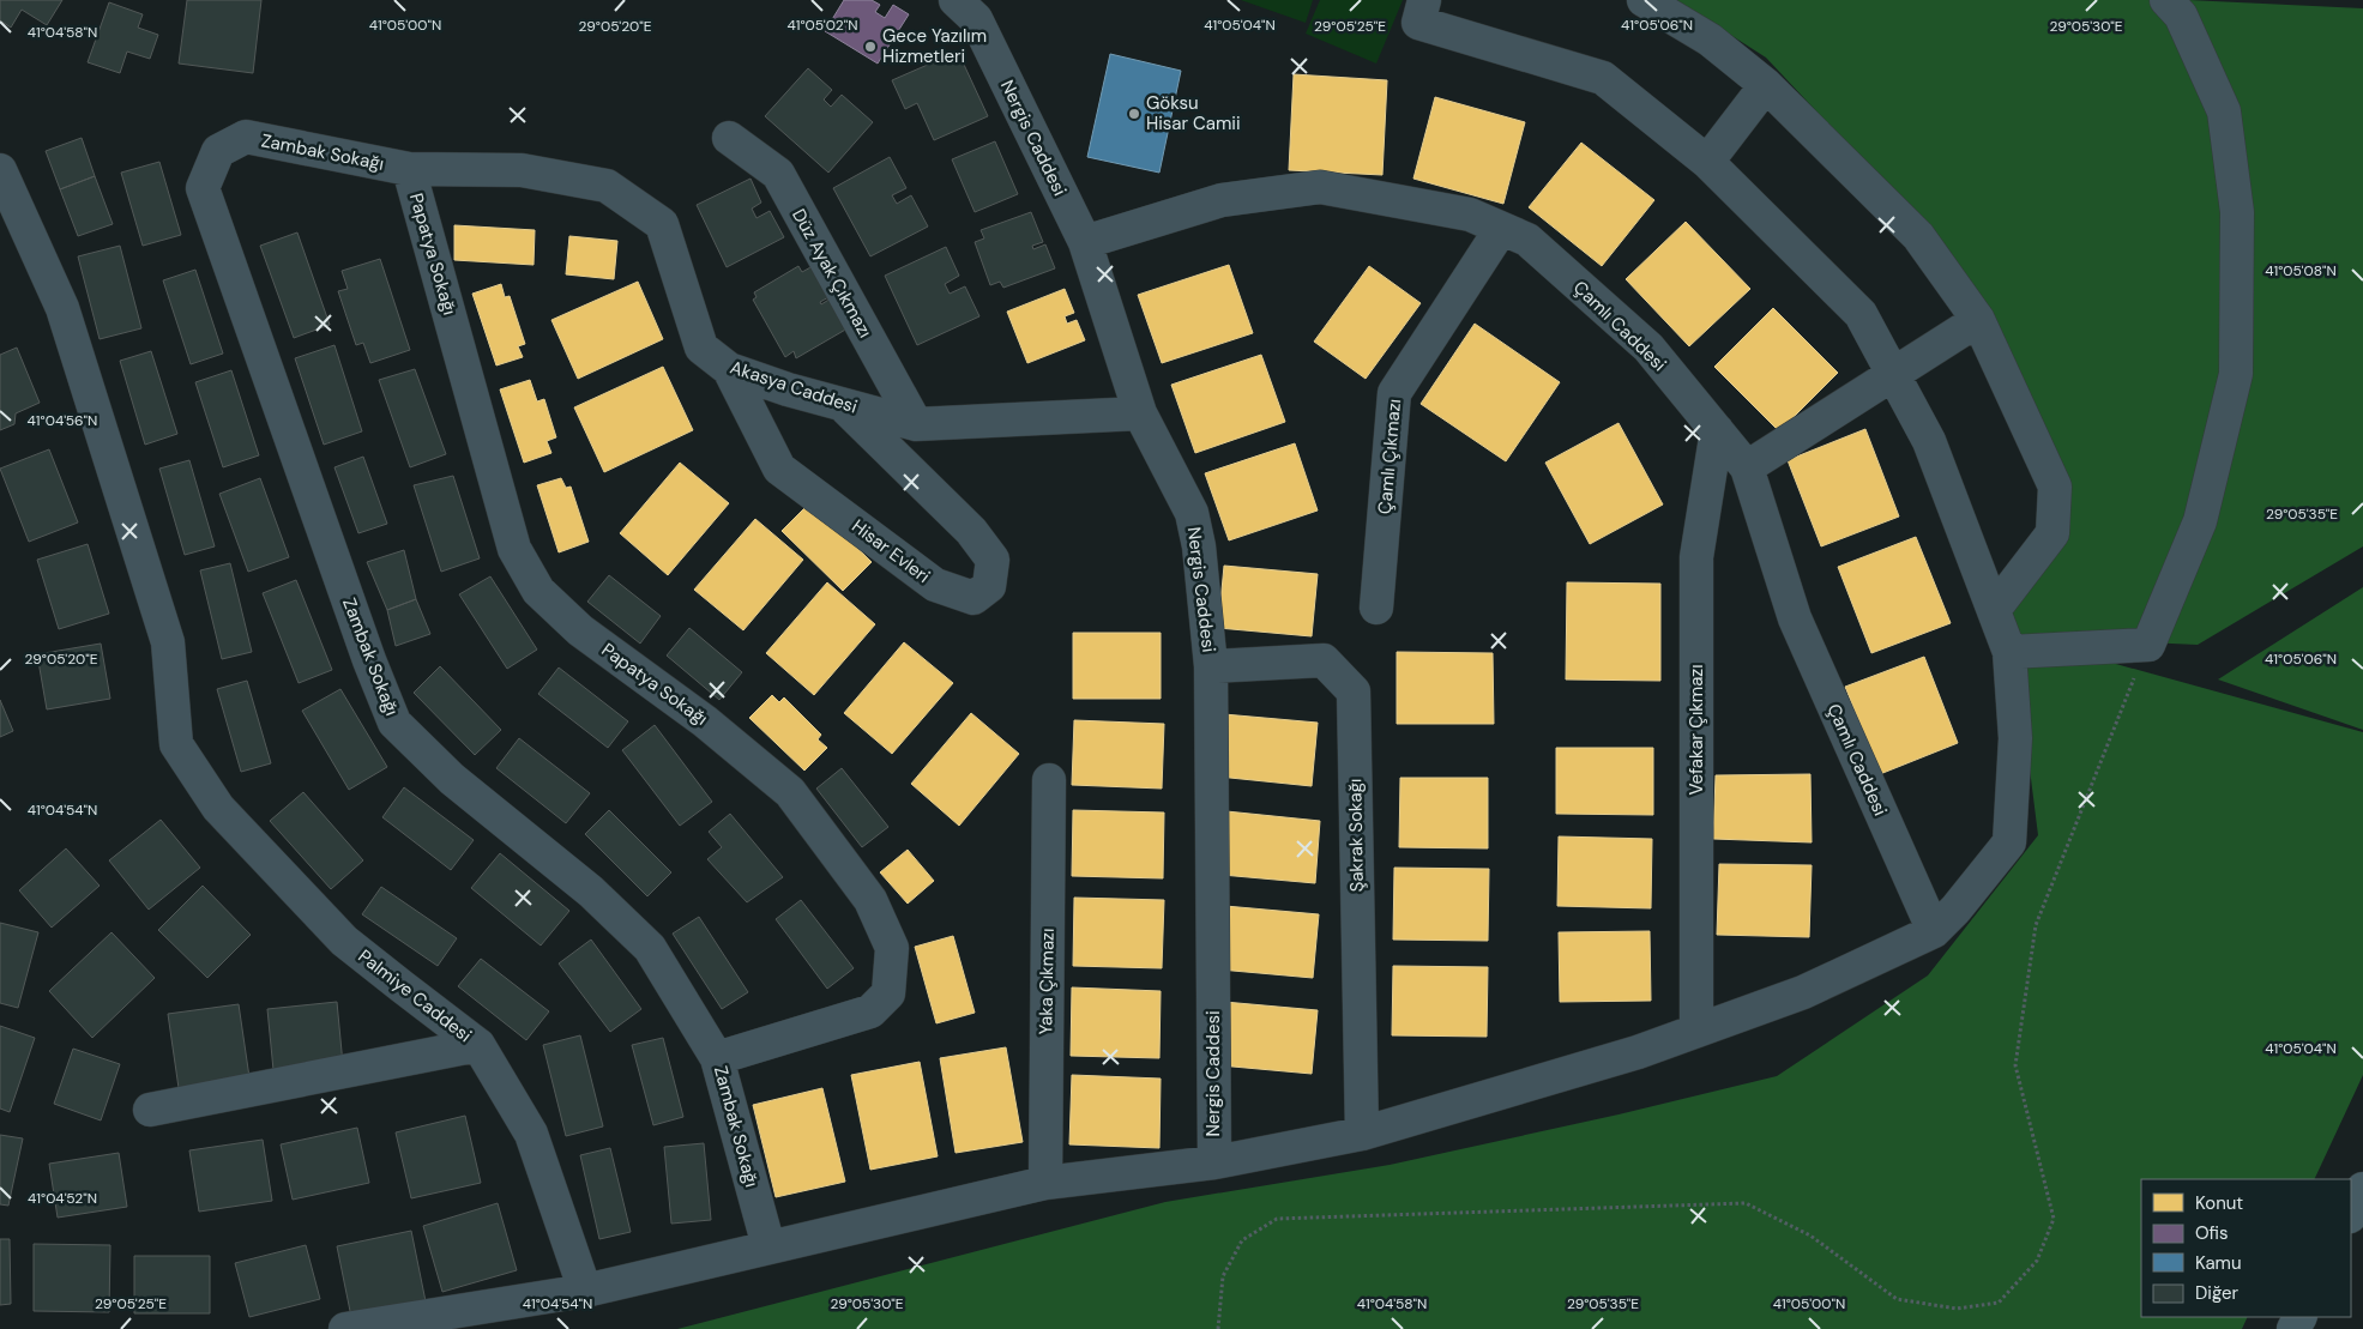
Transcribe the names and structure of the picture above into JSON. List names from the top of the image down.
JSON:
{
  "streets": {
    "street": [
      "Nergis Caddesi",
      "Zambak Sokağı",
      "Papatya Sokağı",
      "Düz Ayak Çıkmazı",
      "Çamlı Caddesi",
      "Akasya Caddesi",
      "Çamlı Çıkmazı",
      "Hisar Evleri",
      "Vefakar Çıkmazı",
      "Şakrak Sokağı",
      "Yaka Çıkmazı",
      "Palmiye Caddesi"
    ]
  },
  "crossings": [
    ["Nergis Caddesi", "Çamlı Caddesi"],
    ["Nergis Caddesi", "Akasya Caddesi"],
    ["Nergis Caddesi", "Şakrak Sokağı"],
    ["Zambak Sokağı", "Papatya Sokağı"],
    ["Zambak Sokağı", "Akasya Caddesi"],
    ["Papatya Sokağı", "Akasya Caddesi"],
    ["Düz Ayak Çıkmazı", "Akasya Caddesi"],
    ["Çamlı Caddesi", "Çamlı Çıkmazı"],
    ["Çamlı Caddesi", "Vefakar Çıkmazı"],
    ["Akasya Caddesi", "Hisar Evleri"]
  ],
  "places": ["Gece Yazılım Hizmetleri", "Göksu Hisar Camii"],
  "legend": [
    "Konut",
    "Ofis",
    "Kamu",
    "Diğer"
  ],
  "coordinates": [
    "41°05'00\"N",
    "41°05'02\"N",
    "41°05'04\"N",
    "41°05'06\"N",
    "29°05'20\"E",
    "29°05'25\"E",
    "29°05'30\"E",
    "41°04'58\"N",
    "41°05'08\"N",
    "41°04'56\"N",
    "29°05'35\"E",
    "41°04'54\"N",
    "41°04'52\"N"
  ]
}
